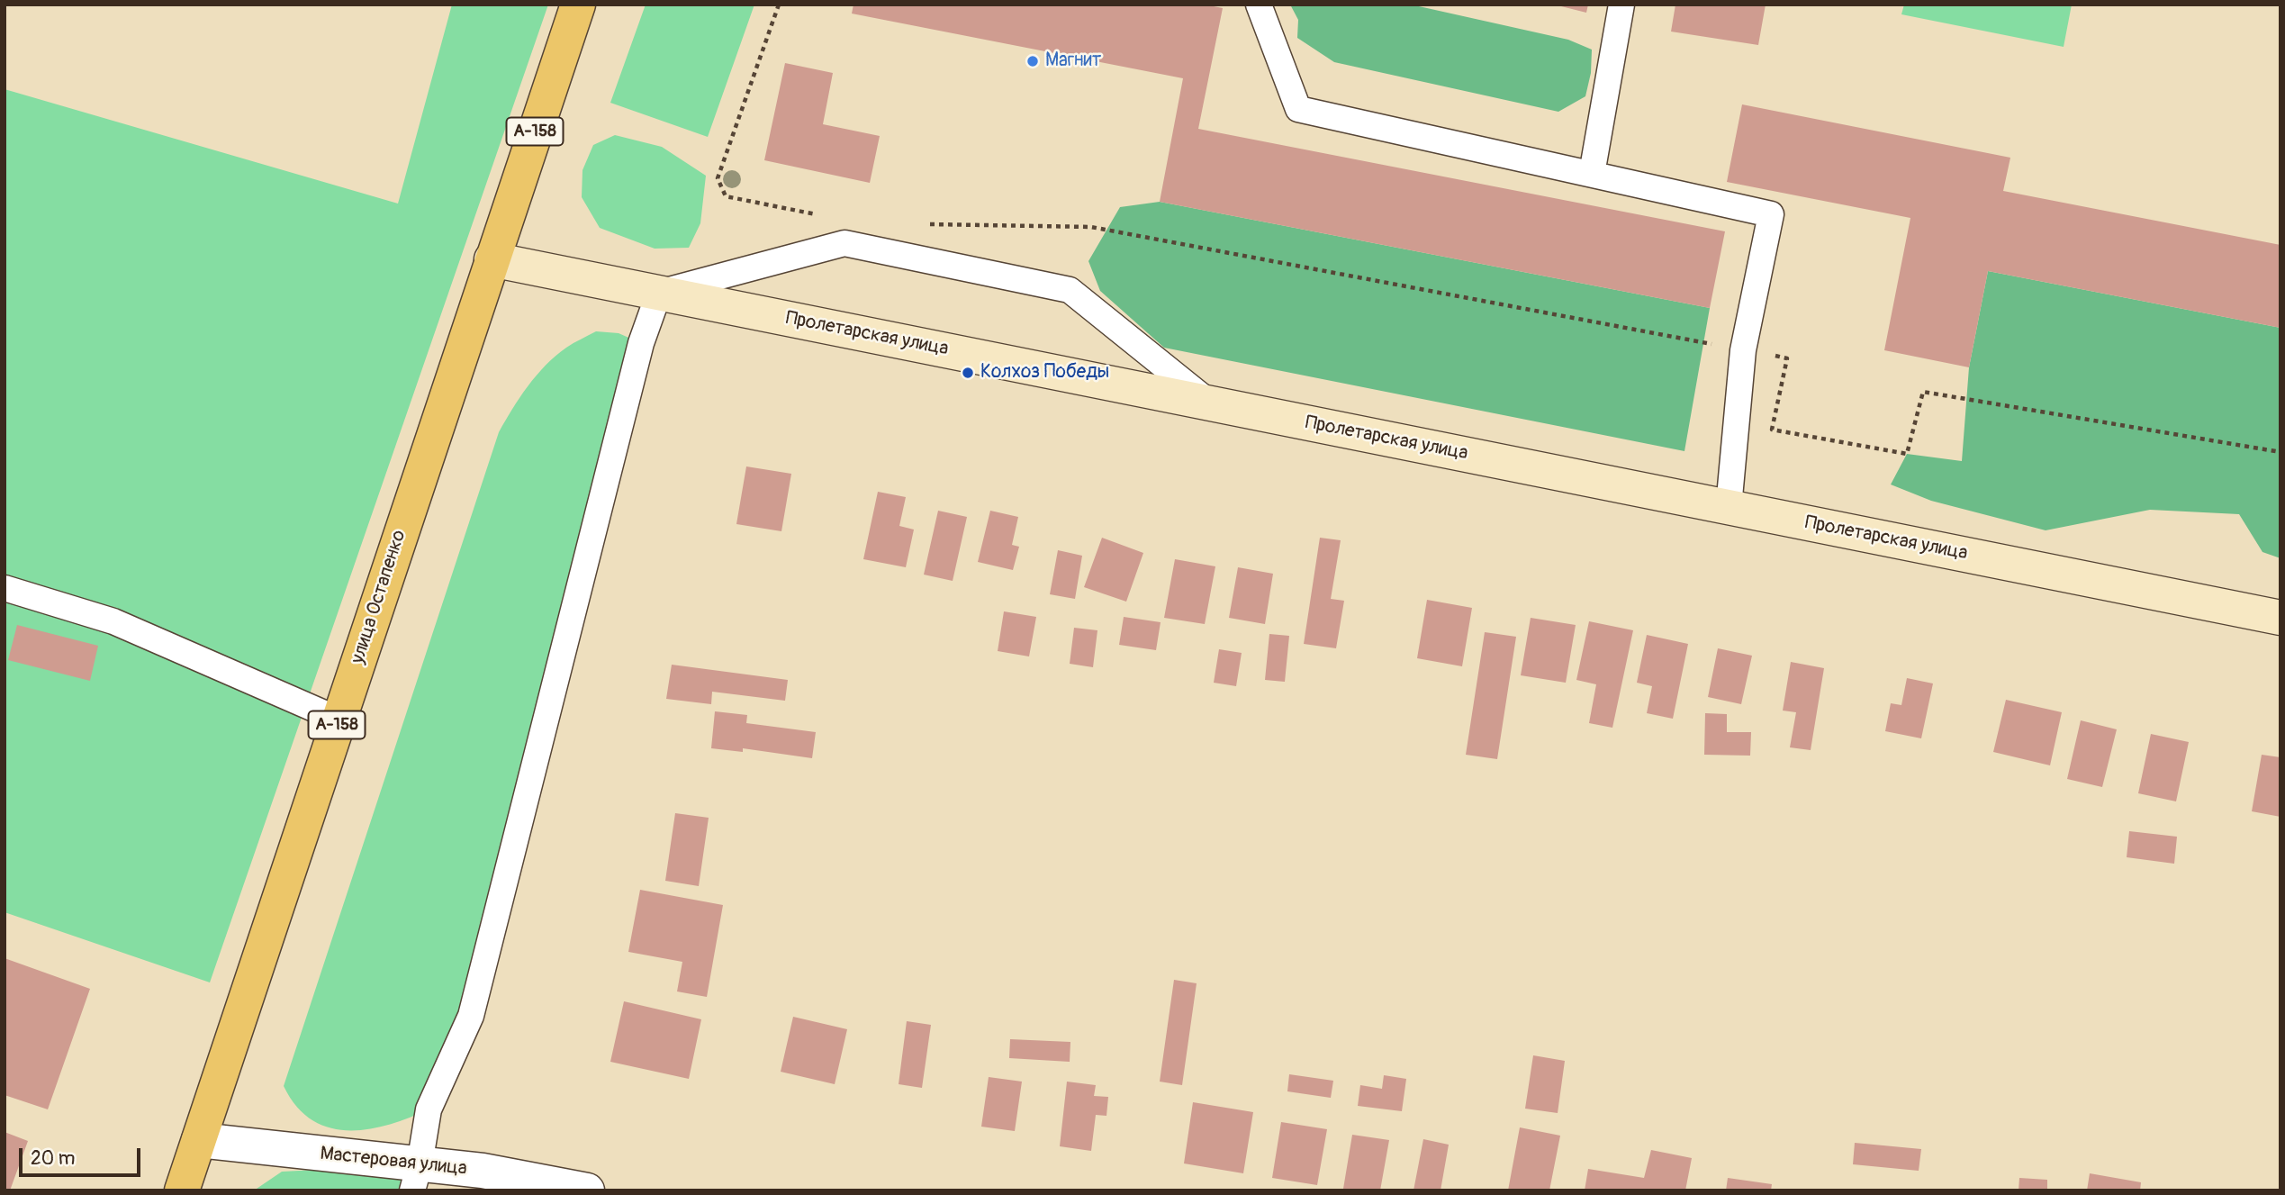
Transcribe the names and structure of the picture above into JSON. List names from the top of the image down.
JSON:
{
  "streets": {
    "main road": ["А-158", "улица Остапенко"],
    "street": ["Пролетарская улица", "Мастеровая улица"]
  },
  "crossings": [
    ["Пролетарская улица", "улица Остапенко"],
    ["улица Остапенко", "Мастеровая улица"]
  ],
  "places": ["Магнит", "Колхоз Победы"],
  "scale_bar": "20 m"
}
